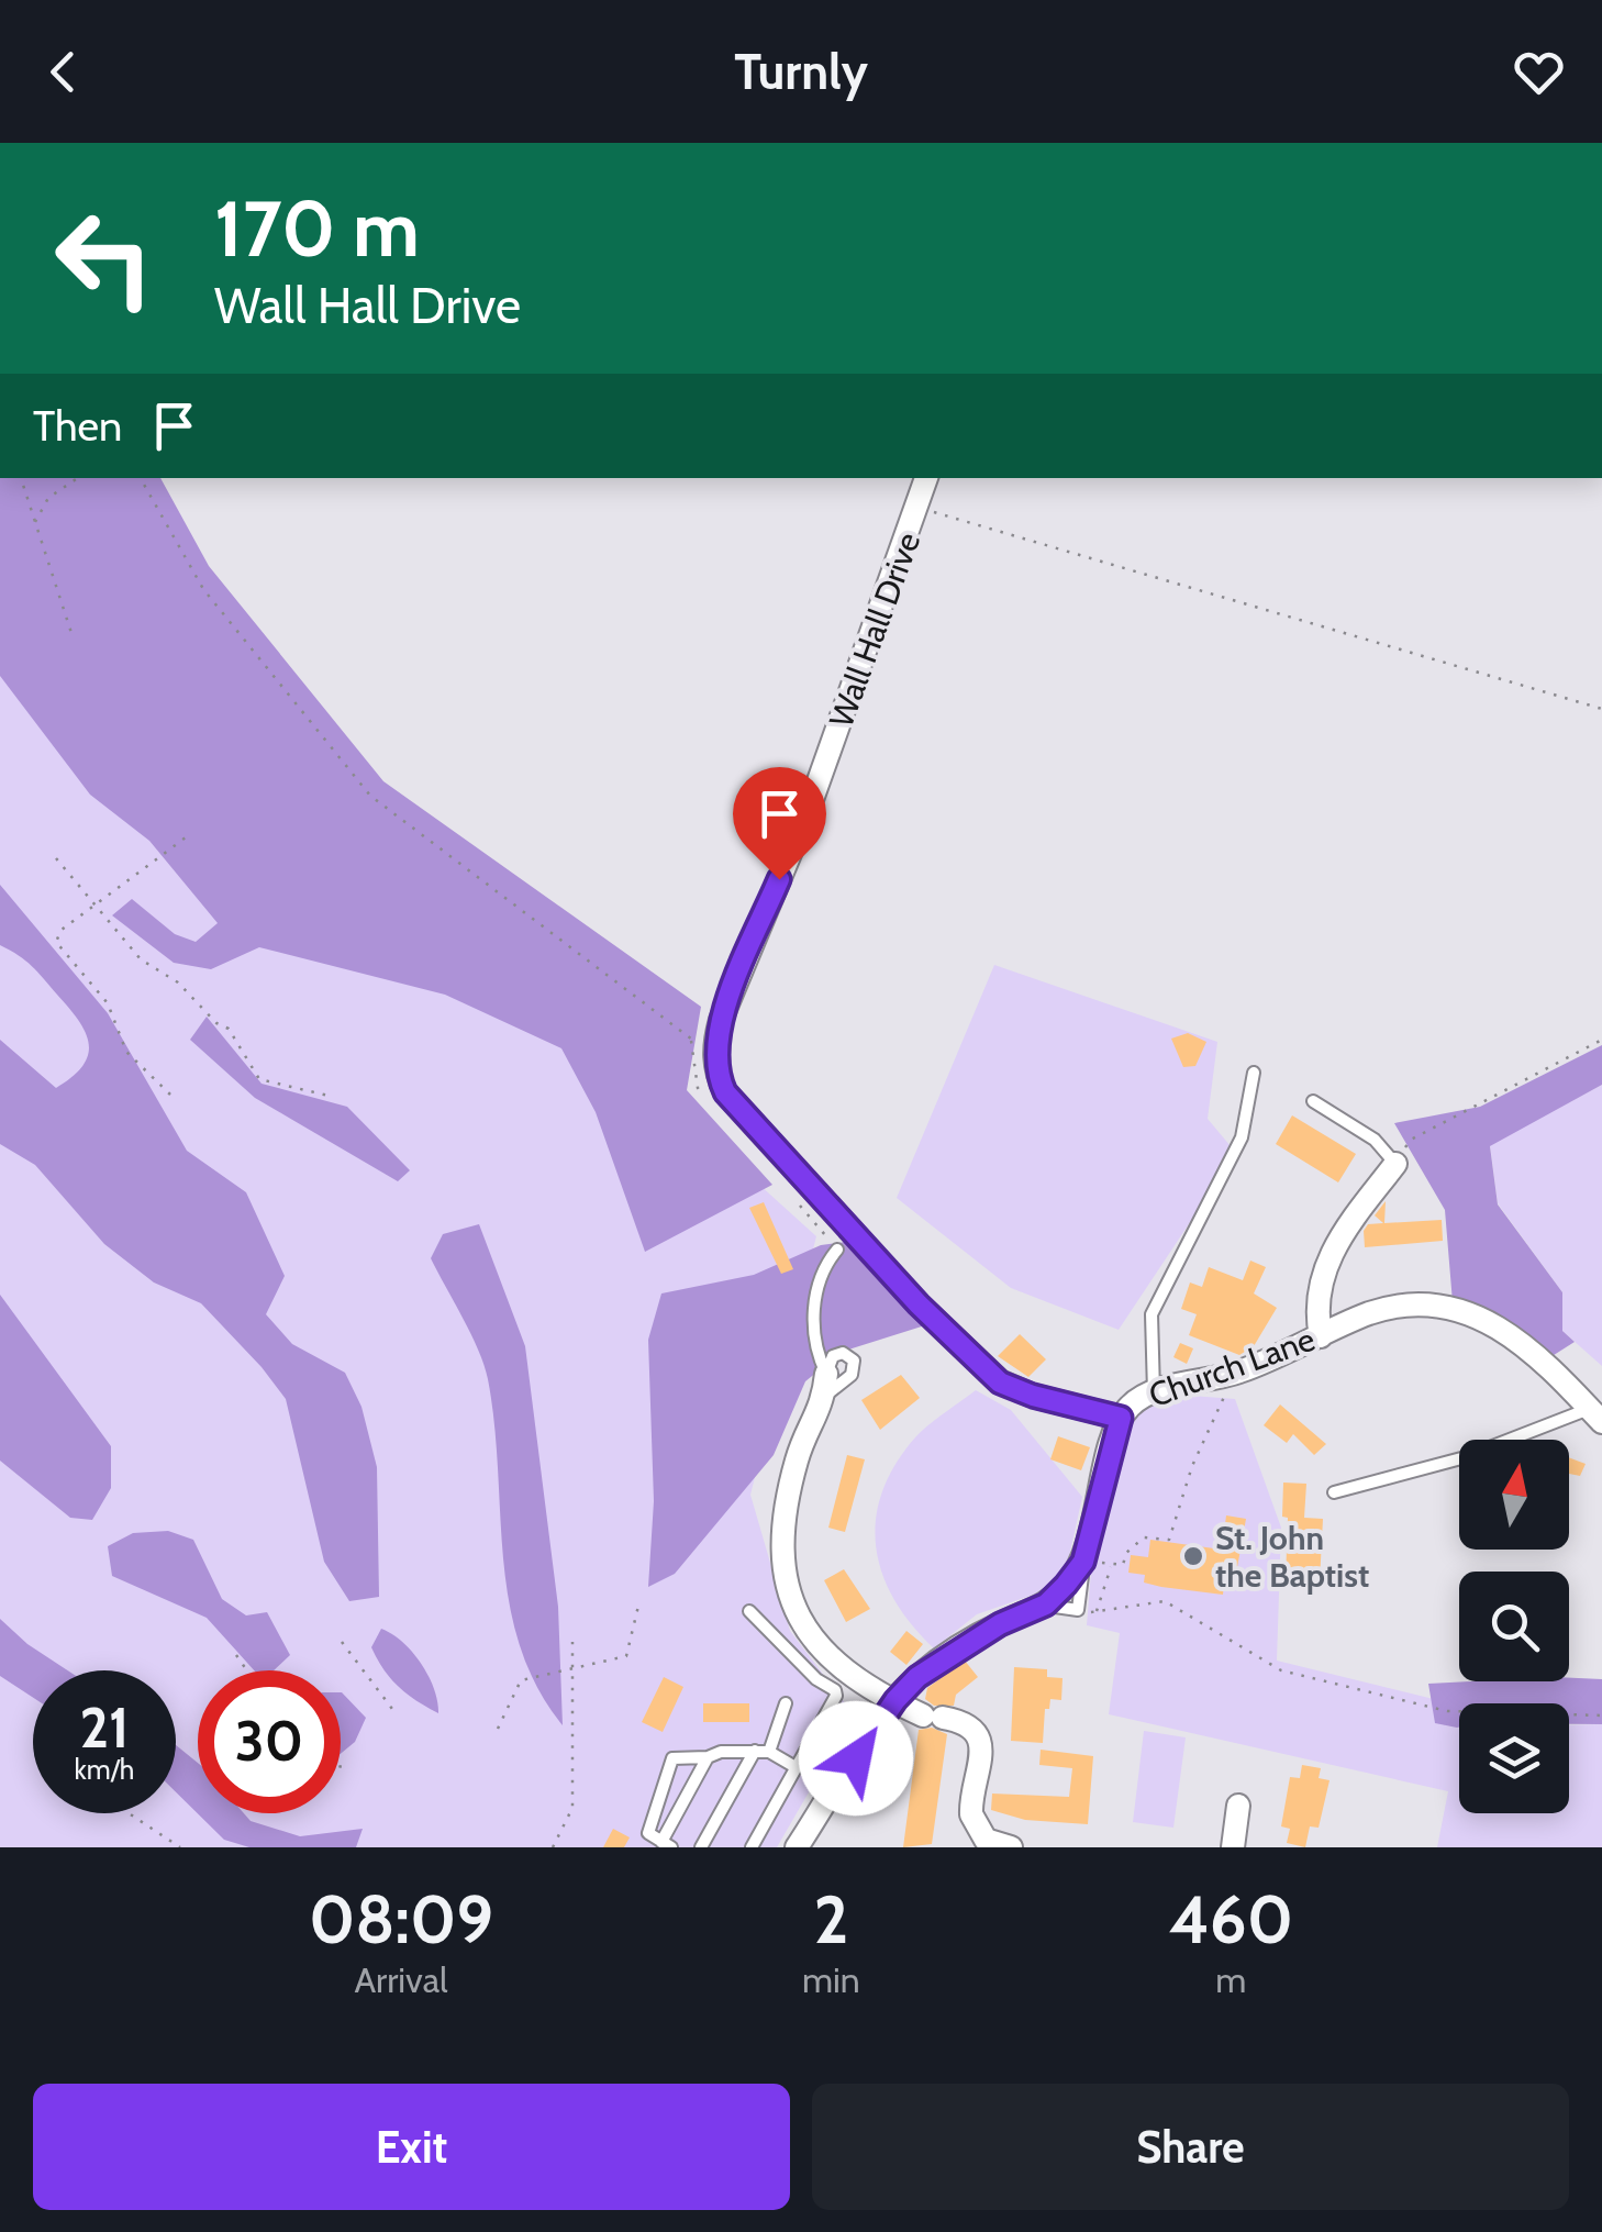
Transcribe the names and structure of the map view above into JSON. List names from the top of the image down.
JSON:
{
  "streets": {
    "street": ["Wall Hall Drive", "Church Lane"]
  },
  "places": ["St. John the Baptist"],
  "north": "top",
  "page": {
    "header": "Turnly",
    "turn": ["170 m", "Wall Hall Drive"],
    "then": "Then",
    "speed": "21 km/h",
    "limit": "30",
    "eta": [
      "08:09",
      "Arrival",
      "2",
      "min",
      "460",
      "m"
    ],
    "buttons": ["Exit", "Share"]
  }
}
